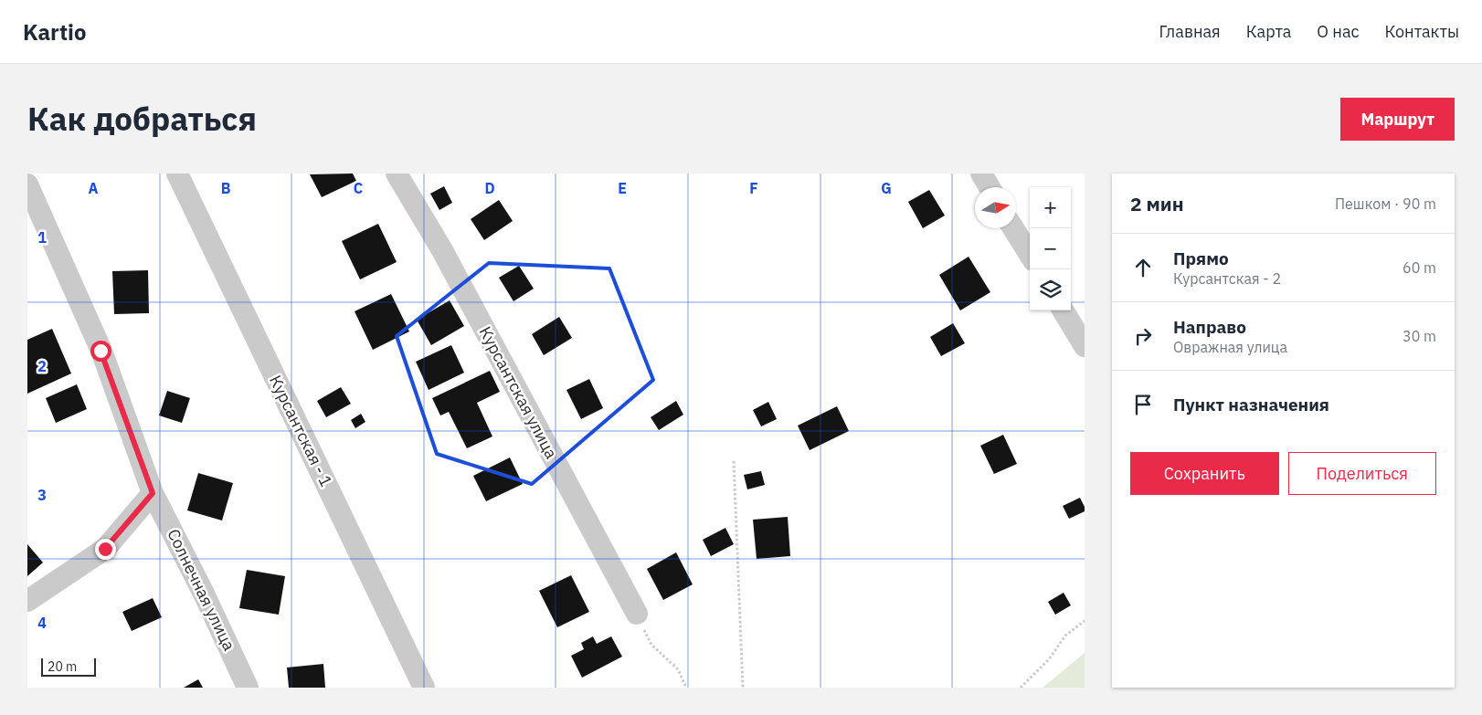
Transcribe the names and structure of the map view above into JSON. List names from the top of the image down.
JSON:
{
  "streets": {
    "street": ["Курсантская улица", "Курсантская - 1", "Солнечная улица"]
  },
  "scale_bar": "20 m",
  "north": "right",
  "page": {
    "header": "Kartio",
    "nav": [
      "Главная",
      "Карта",
      "О нас",
      "Контакты"
    ],
    "title": "Как добраться",
    "buttons": [
      "Маршрут",
      ["Сохранить", "Поделиться"]
    ],
    "heading": ["2 мин", "Пешком · 90 m"],
    "map_buttons": ["+", "−"],
    "list": [
      ["Прямо", "Курсантская - 2", "60 m"],
      ["Направо", "Овражная улица", "30 m"],
      "Пункт назначения"
    ],
    "scale": "20 m"
  },
  "grid": {
    "columns": [
      "A",
      "B",
      "C",
      "D",
      "E",
      "F",
      "G"
    ],
    "rows": [
      "1",
      "2",
      "3",
      "4"
    ]
  }
}
